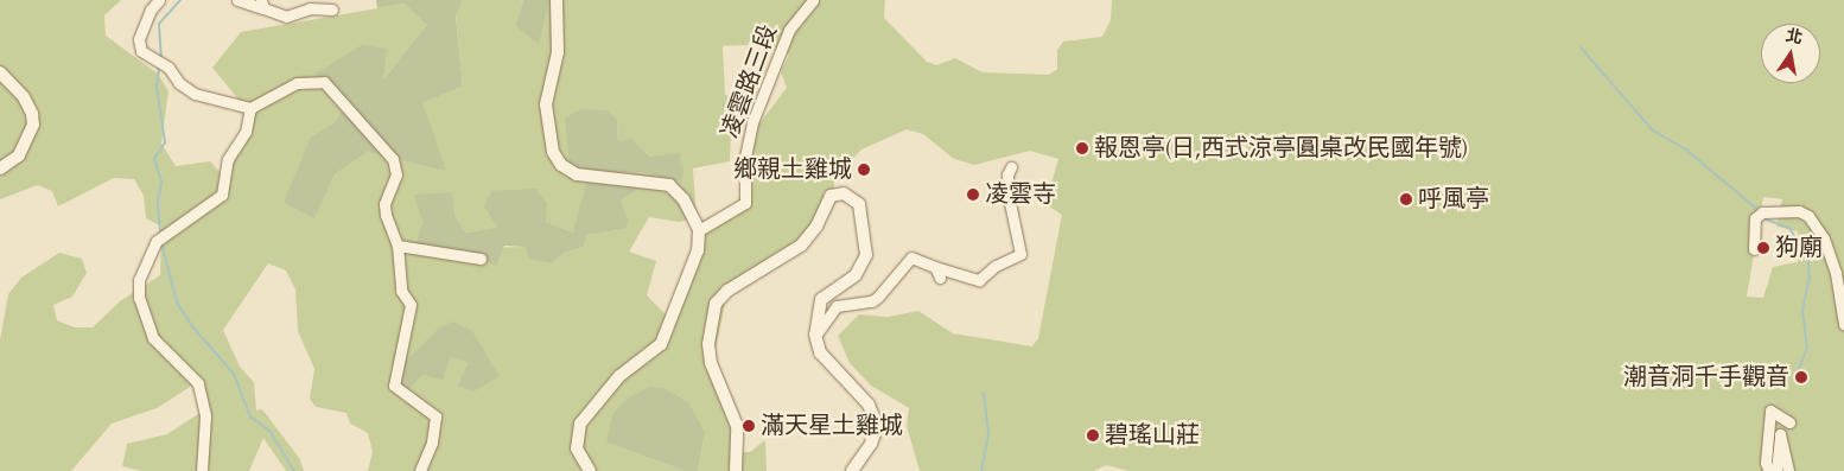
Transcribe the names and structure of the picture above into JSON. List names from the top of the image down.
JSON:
{
  "streets": {
    "street": ["凌雲路三段"]
  },
  "places": [
    "報恩亭(日,西式涼亭圓桌改民國年號)",
    "鄉親土雞城",
    "凌雲寺",
    "呼風亭",
    "狗廟",
    "潮音洞千手觀音",
    "滿天星土雞城",
    "碧瑤山莊"
  ],
  "north": "top"
}
